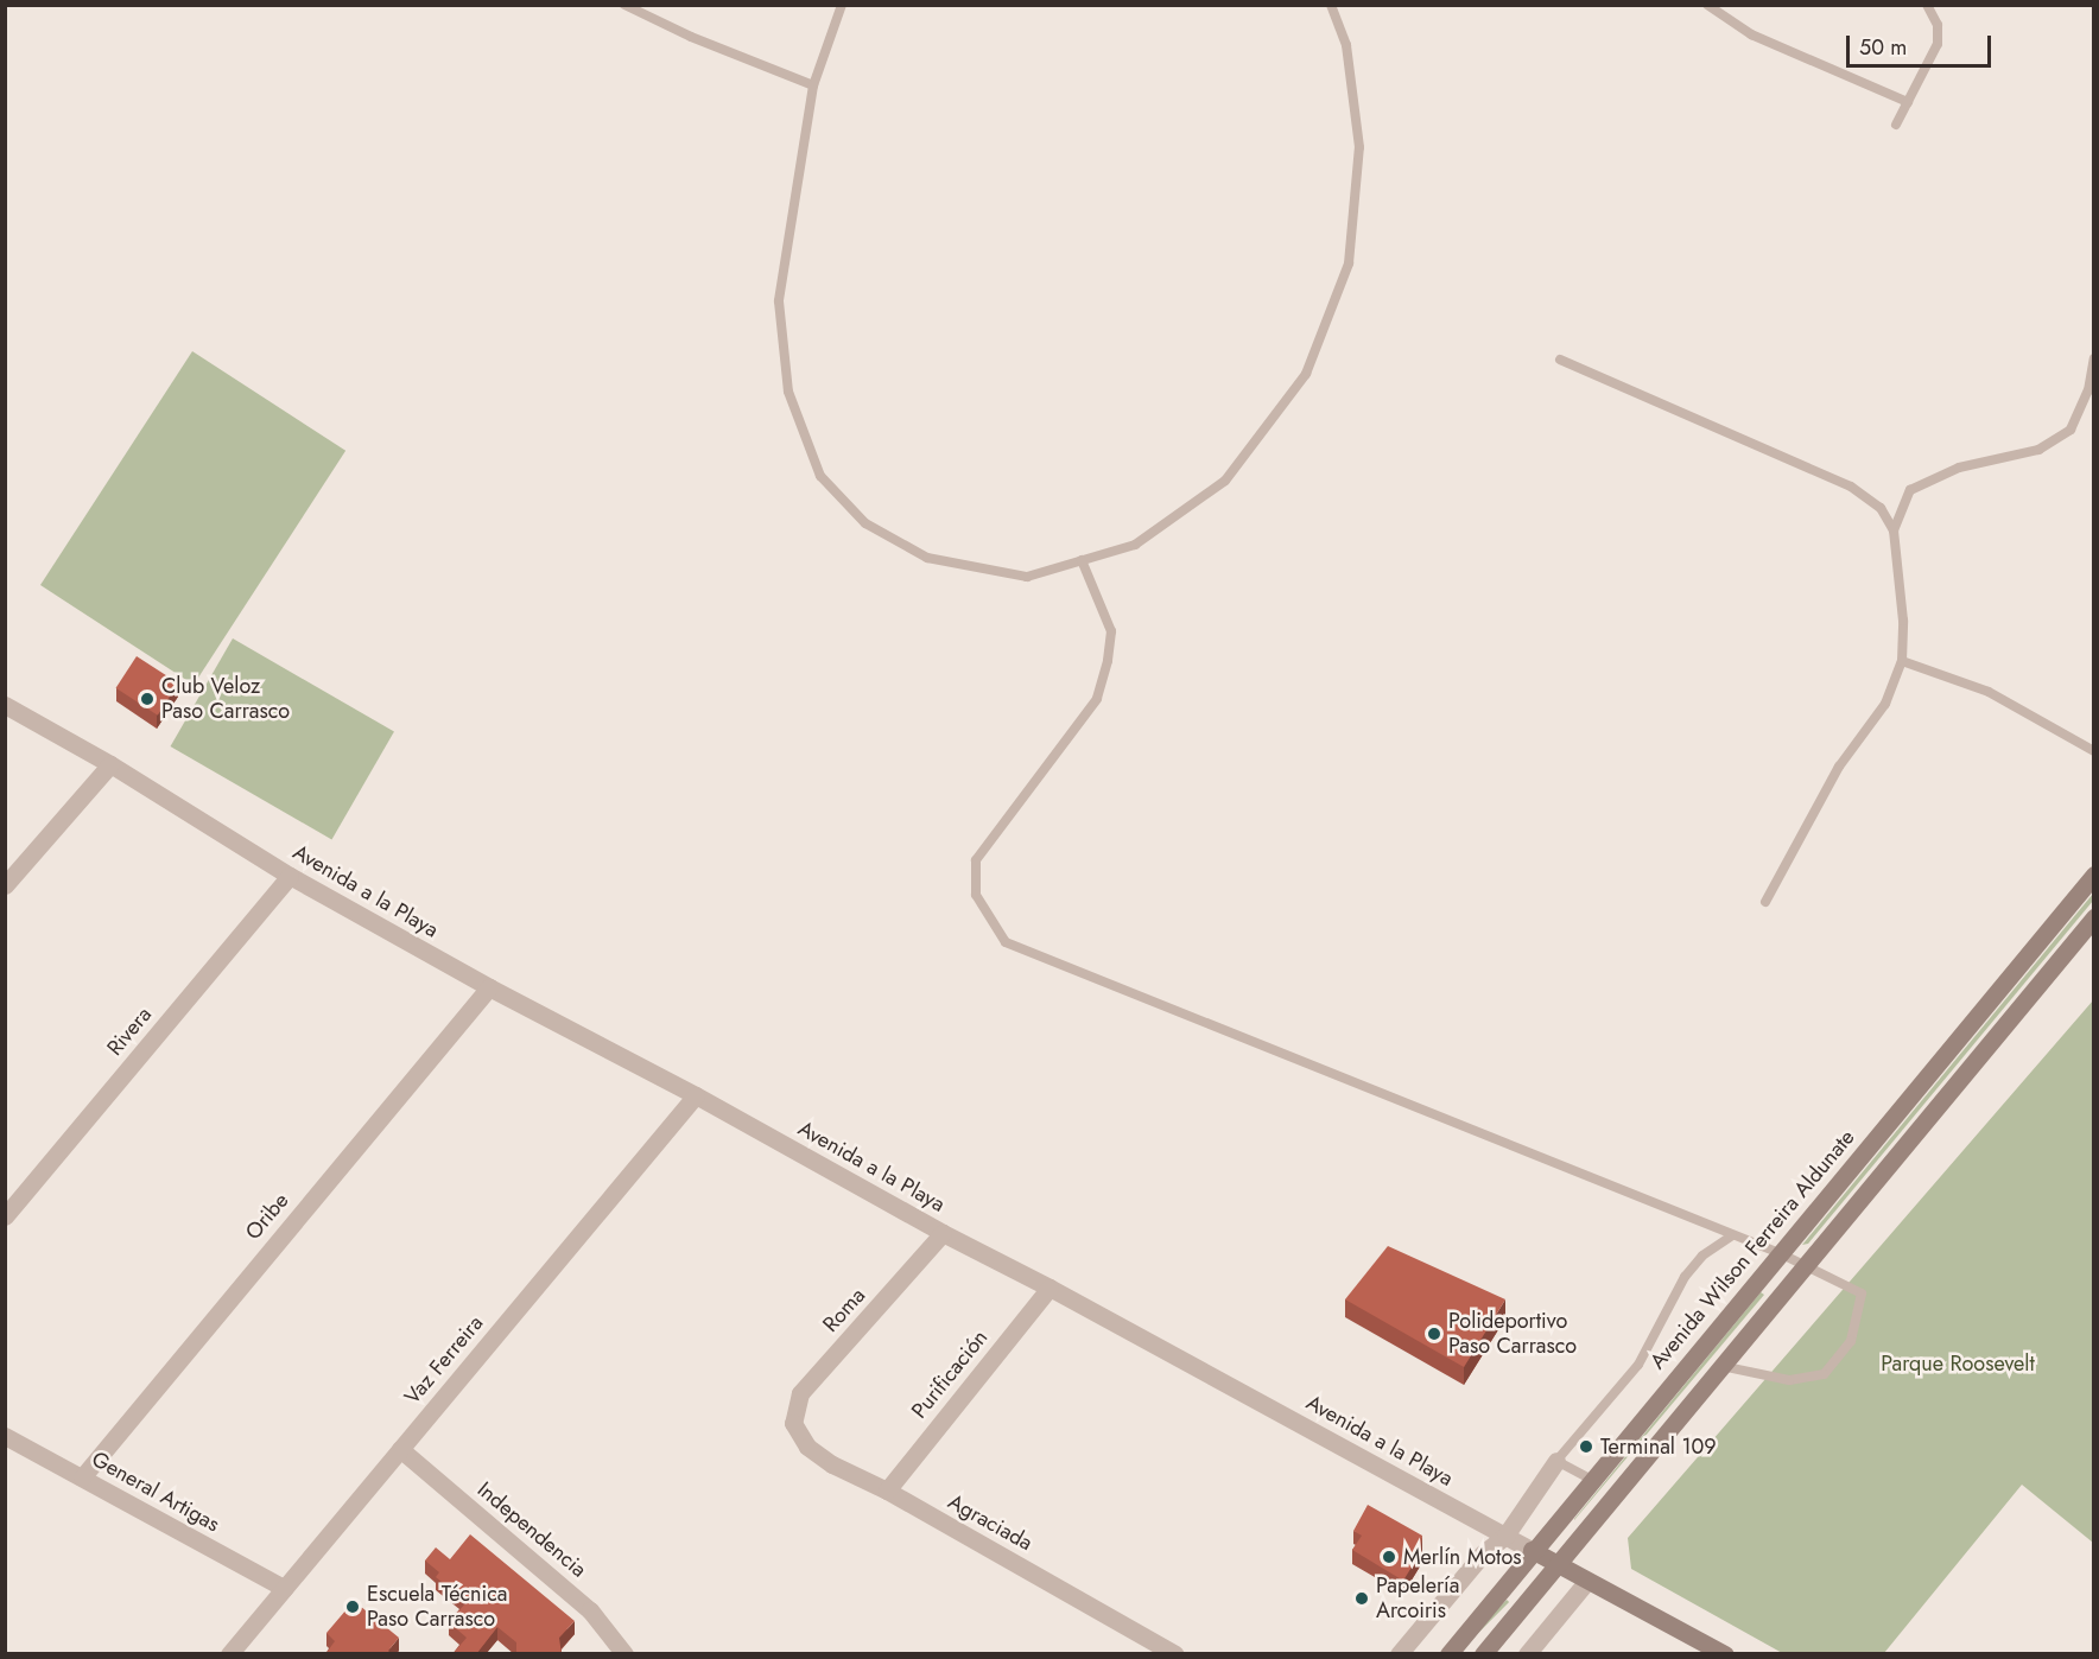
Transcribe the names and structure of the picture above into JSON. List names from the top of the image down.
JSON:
{
  "streets": {
    "main road": ["Avenida a la Playa", "Avenida Wilson Ferreira Aldunate"],
    "street": [
      "Rivera",
      "Oribe",
      "Roma",
      "Vaz Ferreira",
      "Purificación",
      "General Artigas",
      "Agraciada",
      "Independencia"
    ]
  },
  "crossings": [
    ["Avenida a la Playa", "Rivera"],
    ["Avenida a la Playa", "Oribe"],
    ["Avenida a la Playa", "Avenida Wilson Ferreira Aldunate"],
    ["Avenida a la Playa", "Roma"],
    ["Avenida a la Playa", "Vaz Ferreira"],
    ["Avenida a la Playa", "Purificación"],
    ["Oribe", "General Artigas"],
    ["Roma", "Agraciada"],
    ["Vaz Ferreira", "General Artigas"],
    ["Vaz Ferreira", "Independencia"],
    ["Purificación", "Agraciada"]
  ],
  "parks": ["Parque Roosevelt"],
  "places": [
    "Club Veloz Paso Carrasco",
    "Polideportivo Paso Carrasco",
    "Terminal 109",
    "Merlín Motos",
    "Papelería Arcoiris",
    "Escuela Técnica Paso Carrasco"
  ],
  "scale_bar": "50 m"
}
